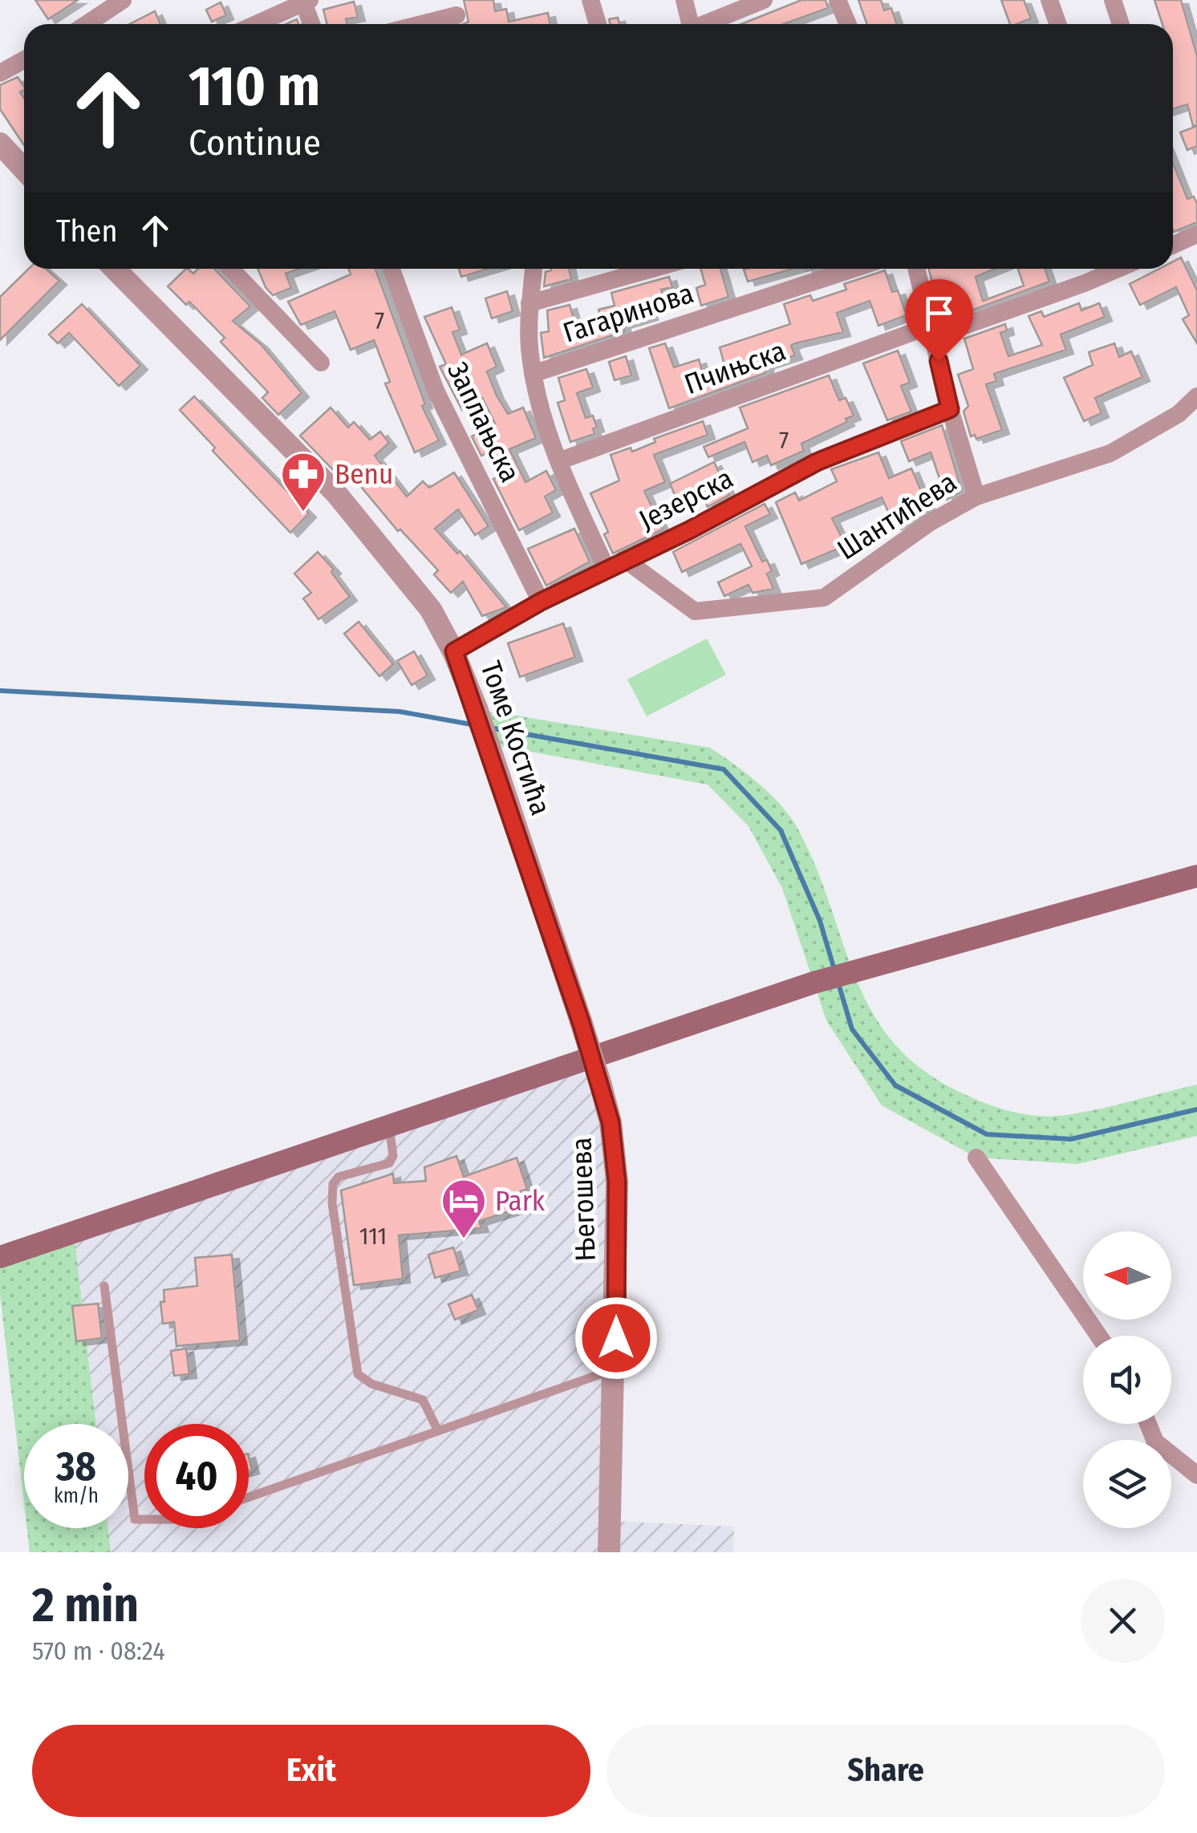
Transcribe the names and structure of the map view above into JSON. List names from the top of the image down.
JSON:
{
  "streets": {
    "street": [
      "Гагаринова",
      "Пчињска",
      "Заплањска",
      "Језерска",
      "Шантићева",
      "Томе Костића",
      "Његошева"
    ]
  },
  "crossings": [
    ["Заплањска", "Језерска"],
    ["Језерска", "Шантићева"],
    ["Језерска", "Томе Костића"],
    ["Томе Костића", "Његошева"]
  ],
  "places": {
    "pharmacy": ["Benu"],
    "hotel": ["Park"]
  },
  "house_numbers": ["7", "7", "111"],
  "north": "left",
  "page": {
    "turn": ["110 m", "Continue"],
    "then": "Then",
    "speed": "38 km/h",
    "limit": "40",
    "heading": ["2 min", "570 m · 08:24"],
    "buttons": ["Exit", "Share"]
  }
}
